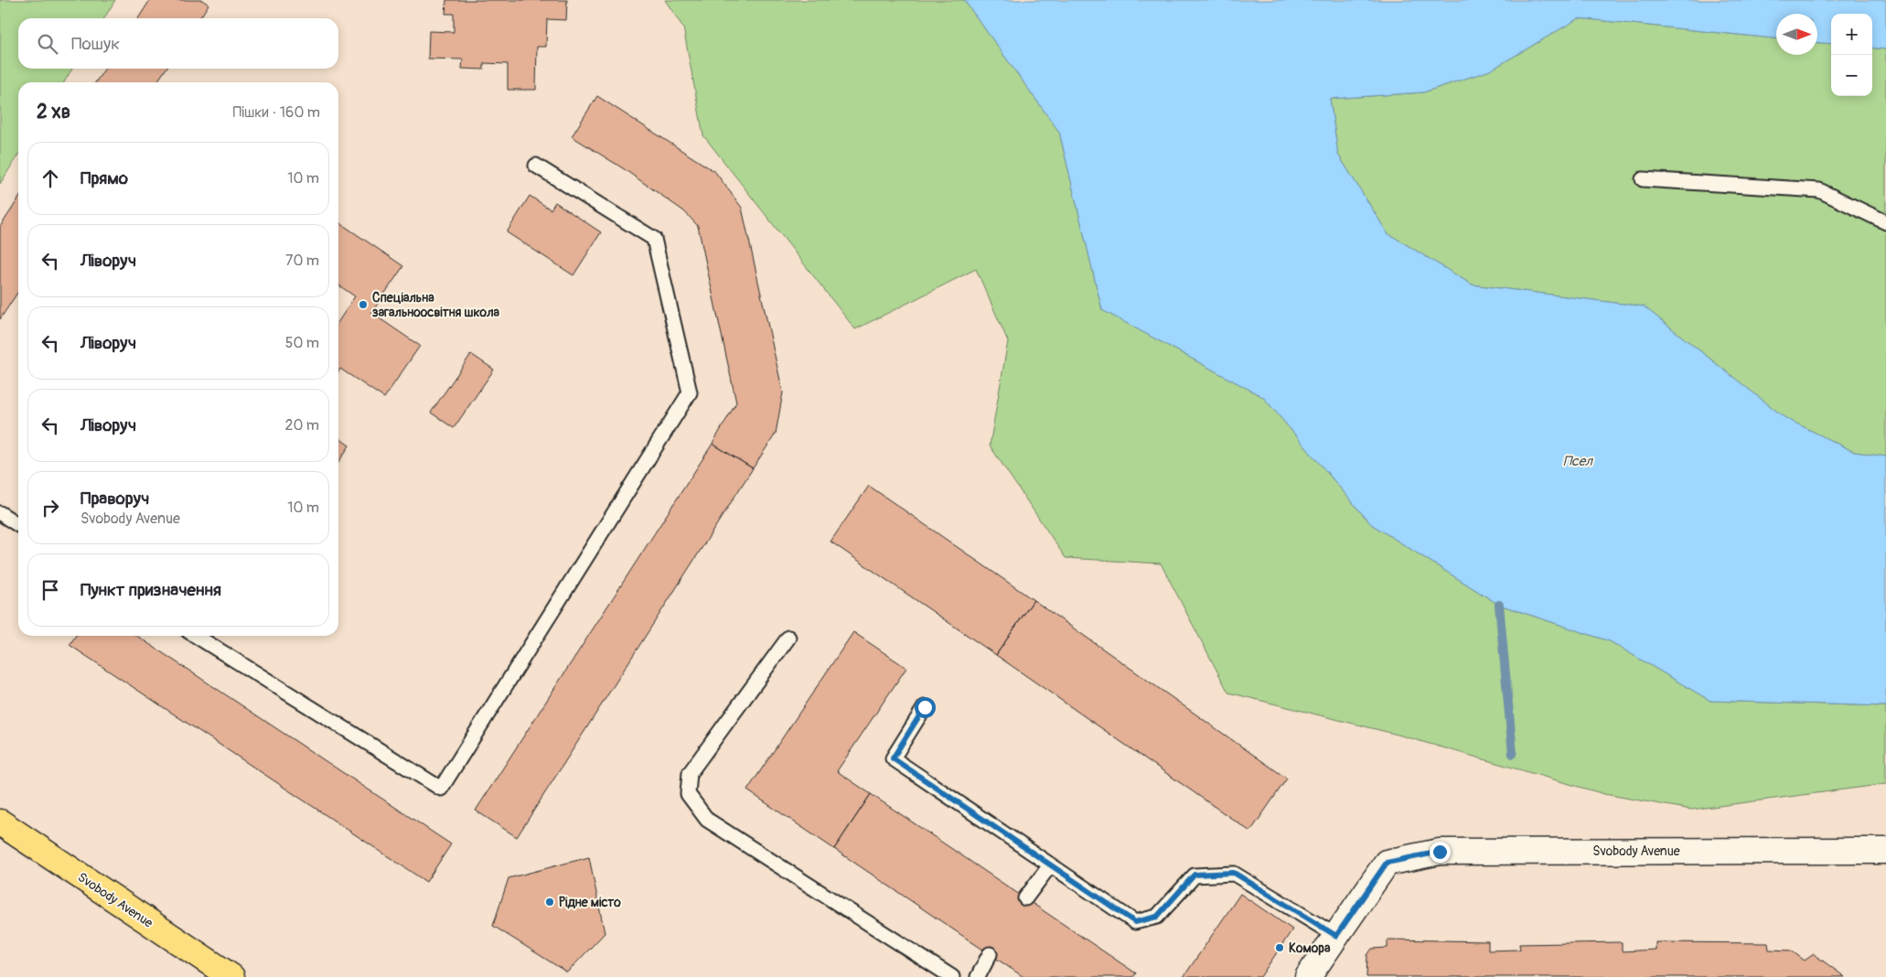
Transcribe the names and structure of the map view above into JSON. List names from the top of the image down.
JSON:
{
  "streets": {
    "main road": ["Svobody Avenue"]
  },
  "water": ["Псел"],
  "places": ["Спеціальна загальноосвітня школа", "Рідне місто", "Комора"],
  "north": "right",
  "page": {
    "map_buttons": ["+", "−"],
    "search": "Пошук",
    "heading": ["2 хв", "Пішки · 160 m"],
    "list": [
      ["Прямо", "10 m"],
      ["Ліворуч", "70 m"],
      ["Ліворуч", "50 m"],
      ["Ліворуч", "20 m"],
      ["Праворуч", "Svobody Avenue", "10 m"],
      "Пункт призначення"
    ]
  }
}
